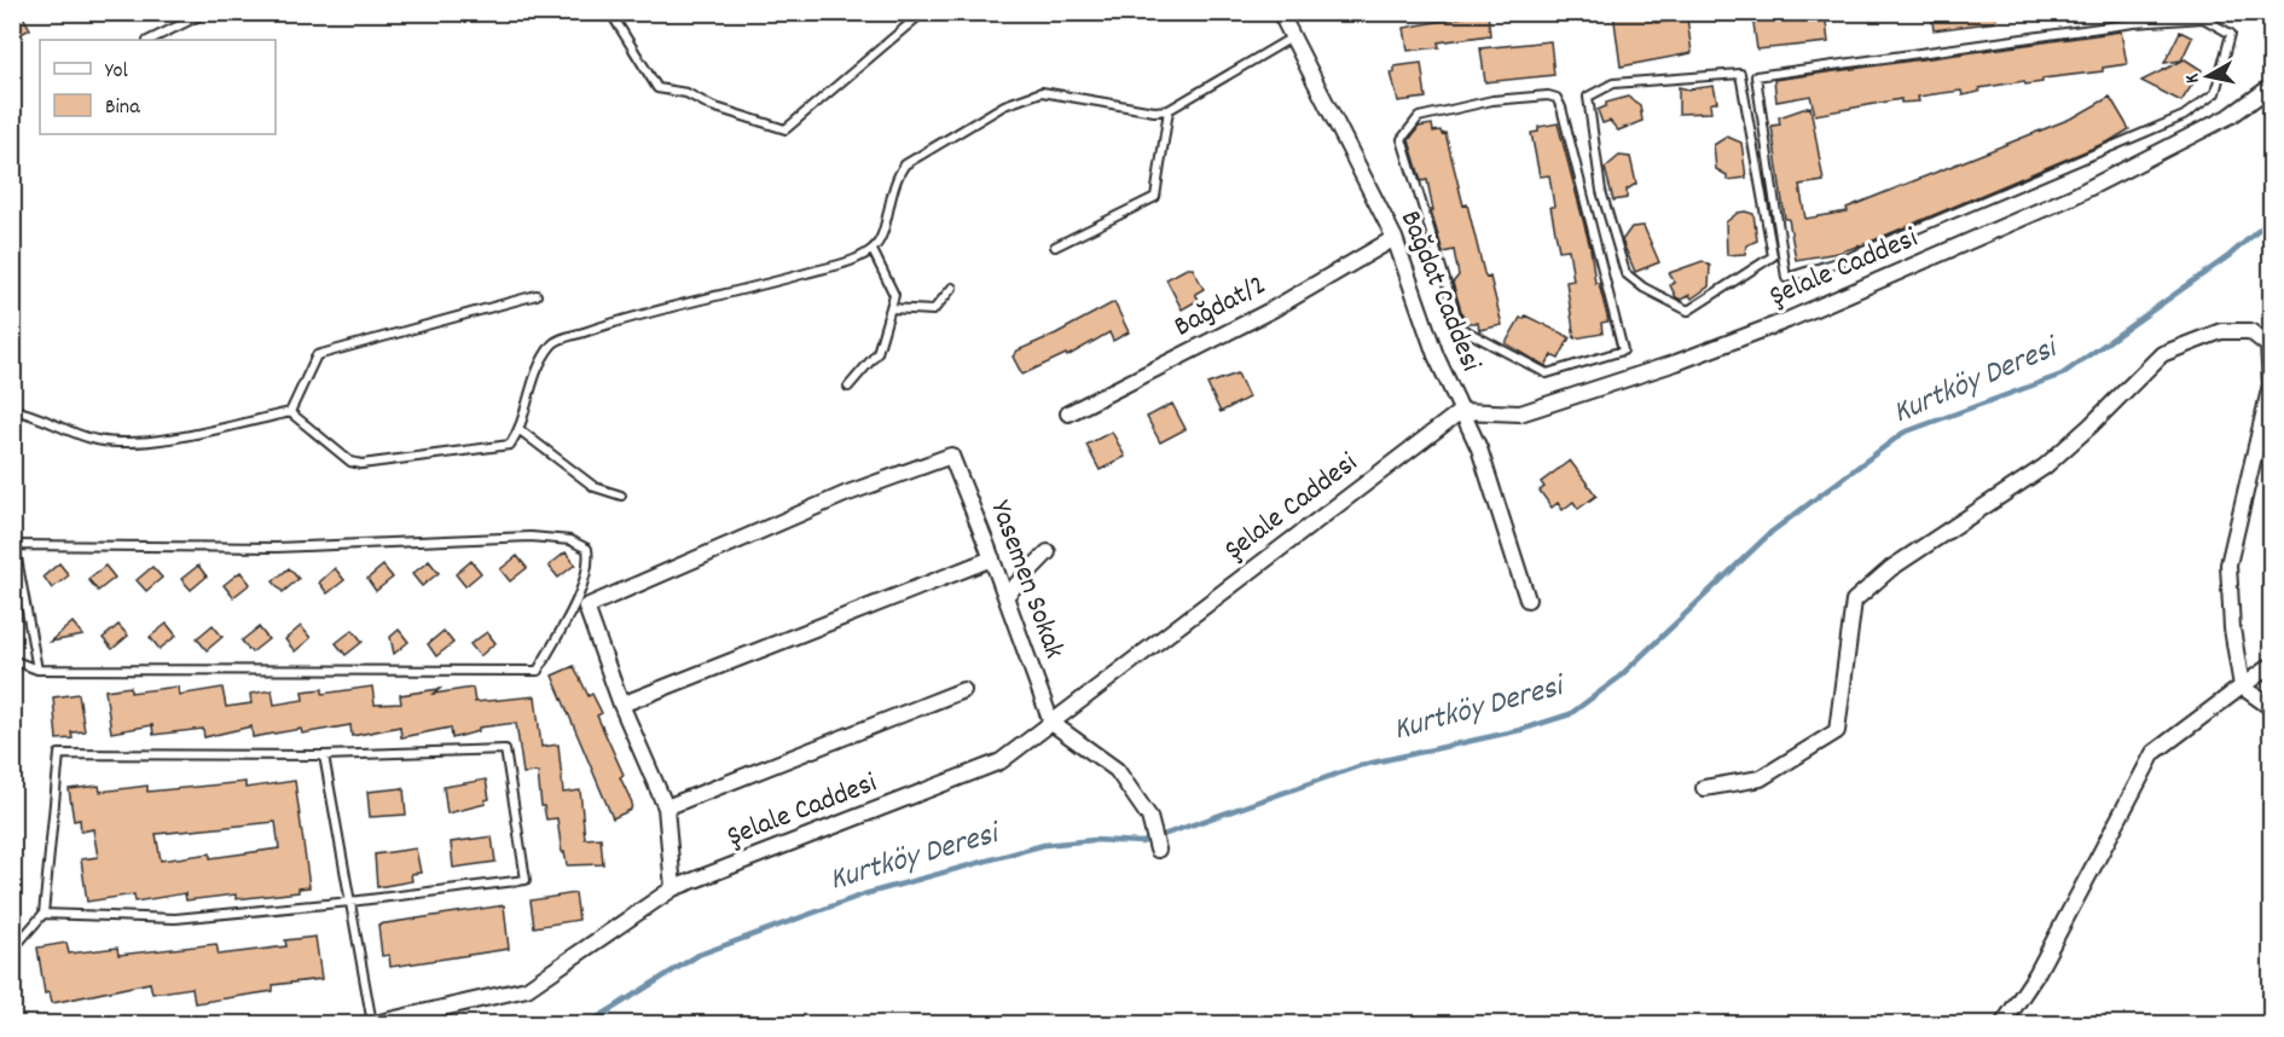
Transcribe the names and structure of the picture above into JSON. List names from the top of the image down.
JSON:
{
  "streets": {
    "street": [
      "Şelale Caddesi",
      "Bağdat Caddesi",
      "Bağdat/2",
      "Yasemen Sokak"
    ]
  },
  "crossings": [
    ["Şelale Caddesi", "Bağdat Caddesi"],
    ["Şelale Caddesi", "Yasemen Sokak"],
    ["Bağdat Caddesi", "Bağdat/2"]
  ],
  "water": ["Kurtköy Deresi"],
  "legend": ["Yol", "Bina"],
  "north": "left"
}
